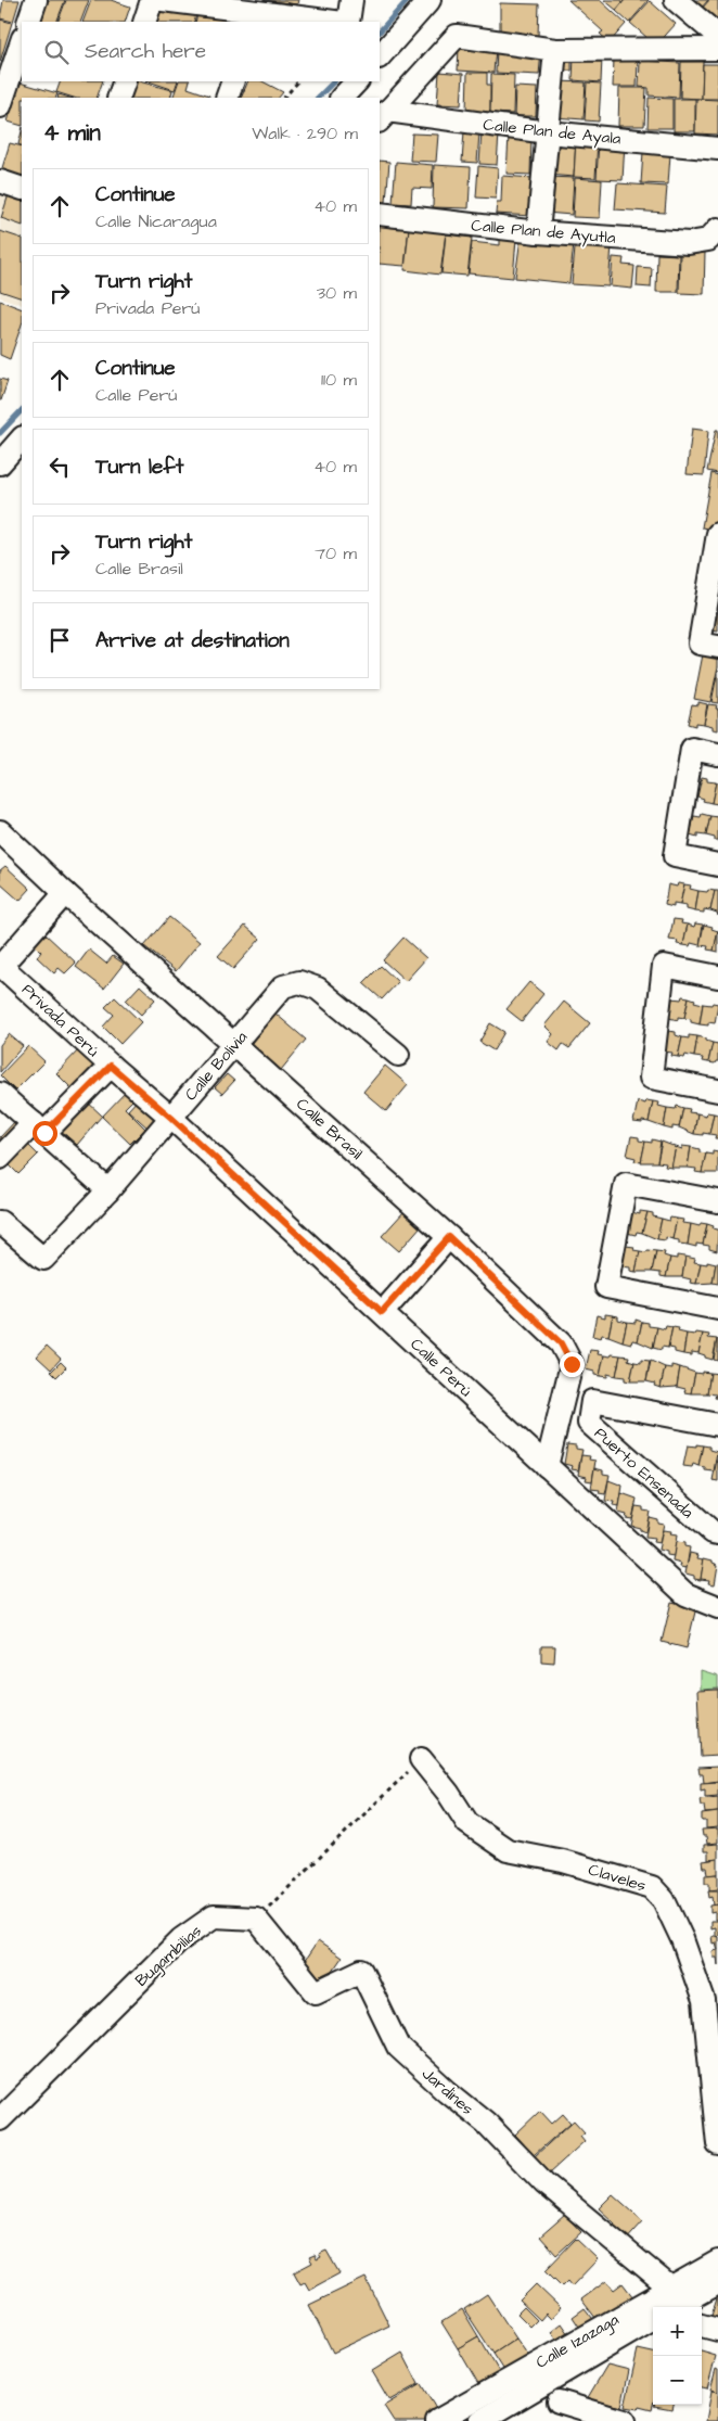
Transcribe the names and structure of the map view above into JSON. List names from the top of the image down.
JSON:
{
  "streets": {
    "street": [
      "Calle Plan de Ayala",
      "Calle Plan de Ayutla",
      "Privada Perú",
      "Calle Bolivia",
      "Calle Brasil",
      "Calle Perú",
      "Puerto Ensenada",
      "Claveles",
      "Bugambilias",
      "Jardines",
      "Calle Izazaga"
    ]
  },
  "crossings": [
    ["Privada Perú", "Calle Bolivia"],
    ["Privada Perú", "Calle Perú"],
    ["Calle Bolivia", "Calle Brasil"],
    ["Calle Bolivia", "Calle Perú"],
    ["Calle Brasil", "Calle Perú"],
    ["Bugambilias", "Jardines"],
    ["Jardines", "Calle Izazaga"]
  ],
  "page": {
    "search": "Search here",
    "heading": ["4 min", "Walk · 290 m"],
    "list": [
      ["Continue", "Calle Nicaragua", "40 m"],
      ["Turn right", "Privada Perú", "30 m"],
      ["Continue", "Calle Perú", "110 m"],
      ["Turn left", "40 m"],
      ["Turn right", "Calle Brasil", "70 m"],
      "Arrive at destination"
    ],
    "map_buttons": ["+", "−"]
  }
}
